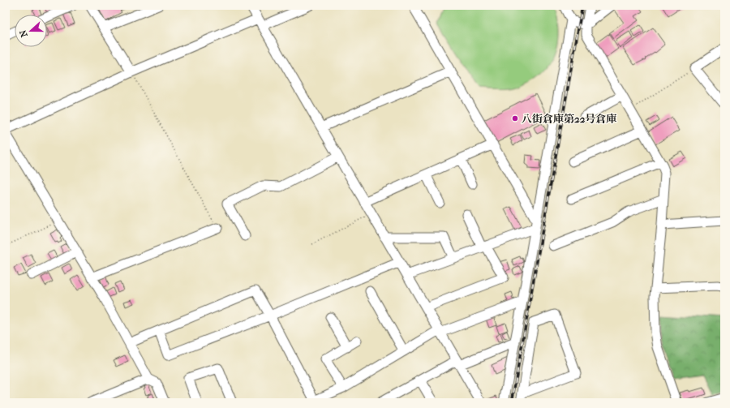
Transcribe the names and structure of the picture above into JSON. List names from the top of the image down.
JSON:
{
  "places": ["八街倉庫第22号倉庫"],
  "north": "left"
}
